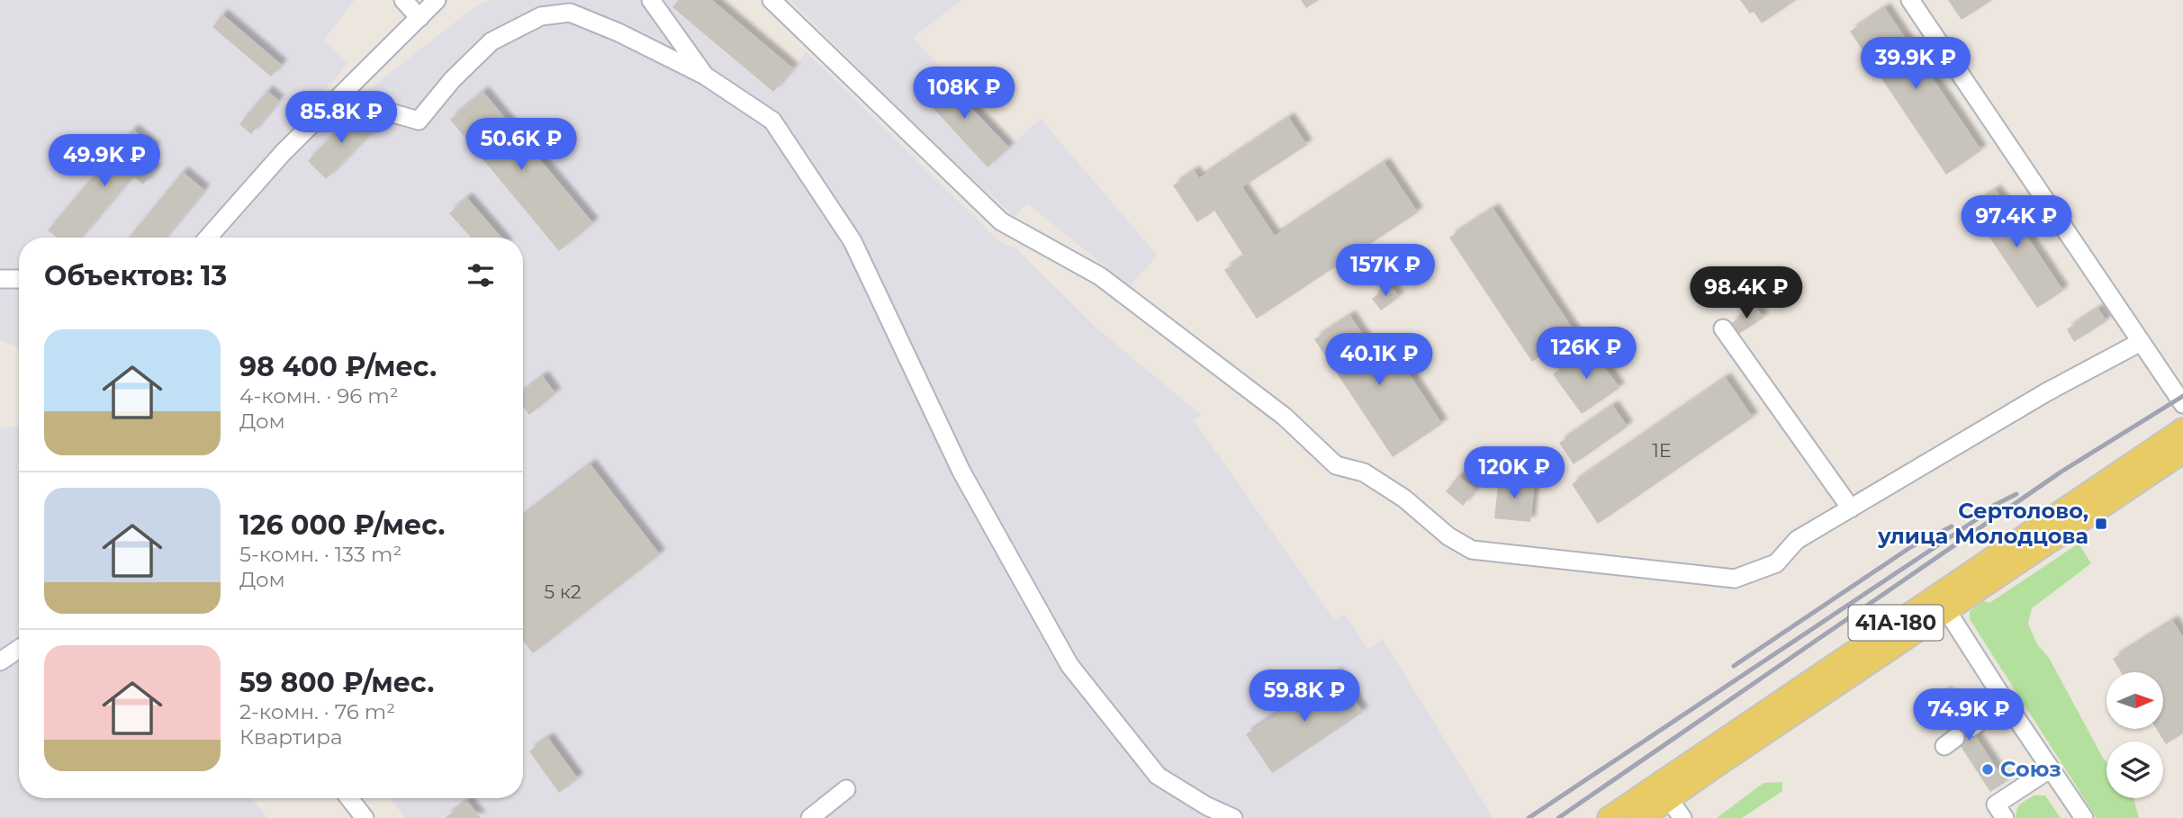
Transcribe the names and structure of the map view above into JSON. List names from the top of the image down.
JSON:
{
  "streets": {
    "main road": ["41А-180"]
  },
  "places": {
    "transit": ["Сертолово, улица Молодцова"],
    "other": ["Союз"]
  },
  "house_numbers": ["1Е", "5 к2"],
  "north": "right",
  "page": {
    "price": [
      "39.9K ₽",
      "108K ₽",
      "85.8K ₽",
      "50.6K ₽",
      "49.9K ₽",
      "97.4K ₽",
      "157K ₽",
      "98.4K ₽",
      "126K ₽",
      "40.1K ₽",
      "120K ₽",
      "59.8K ₽",
      "74.9K ₽"
    ],
    "heading": "Объектов: 13",
    "list": [
      {
        "name": "98 400 ₽/мес.",
        "note": "4-комн. · 96 m² · Дом"
      },
      {
        "name": "126 000 ₽/мес.",
        "note": "5-комн. · 133 m² · Дом"
      },
      {
        "name": "59 800 ₽/мес.",
        "note": "2-комн. · 76 m² · Квартира"
      }
    ]
  }
}
